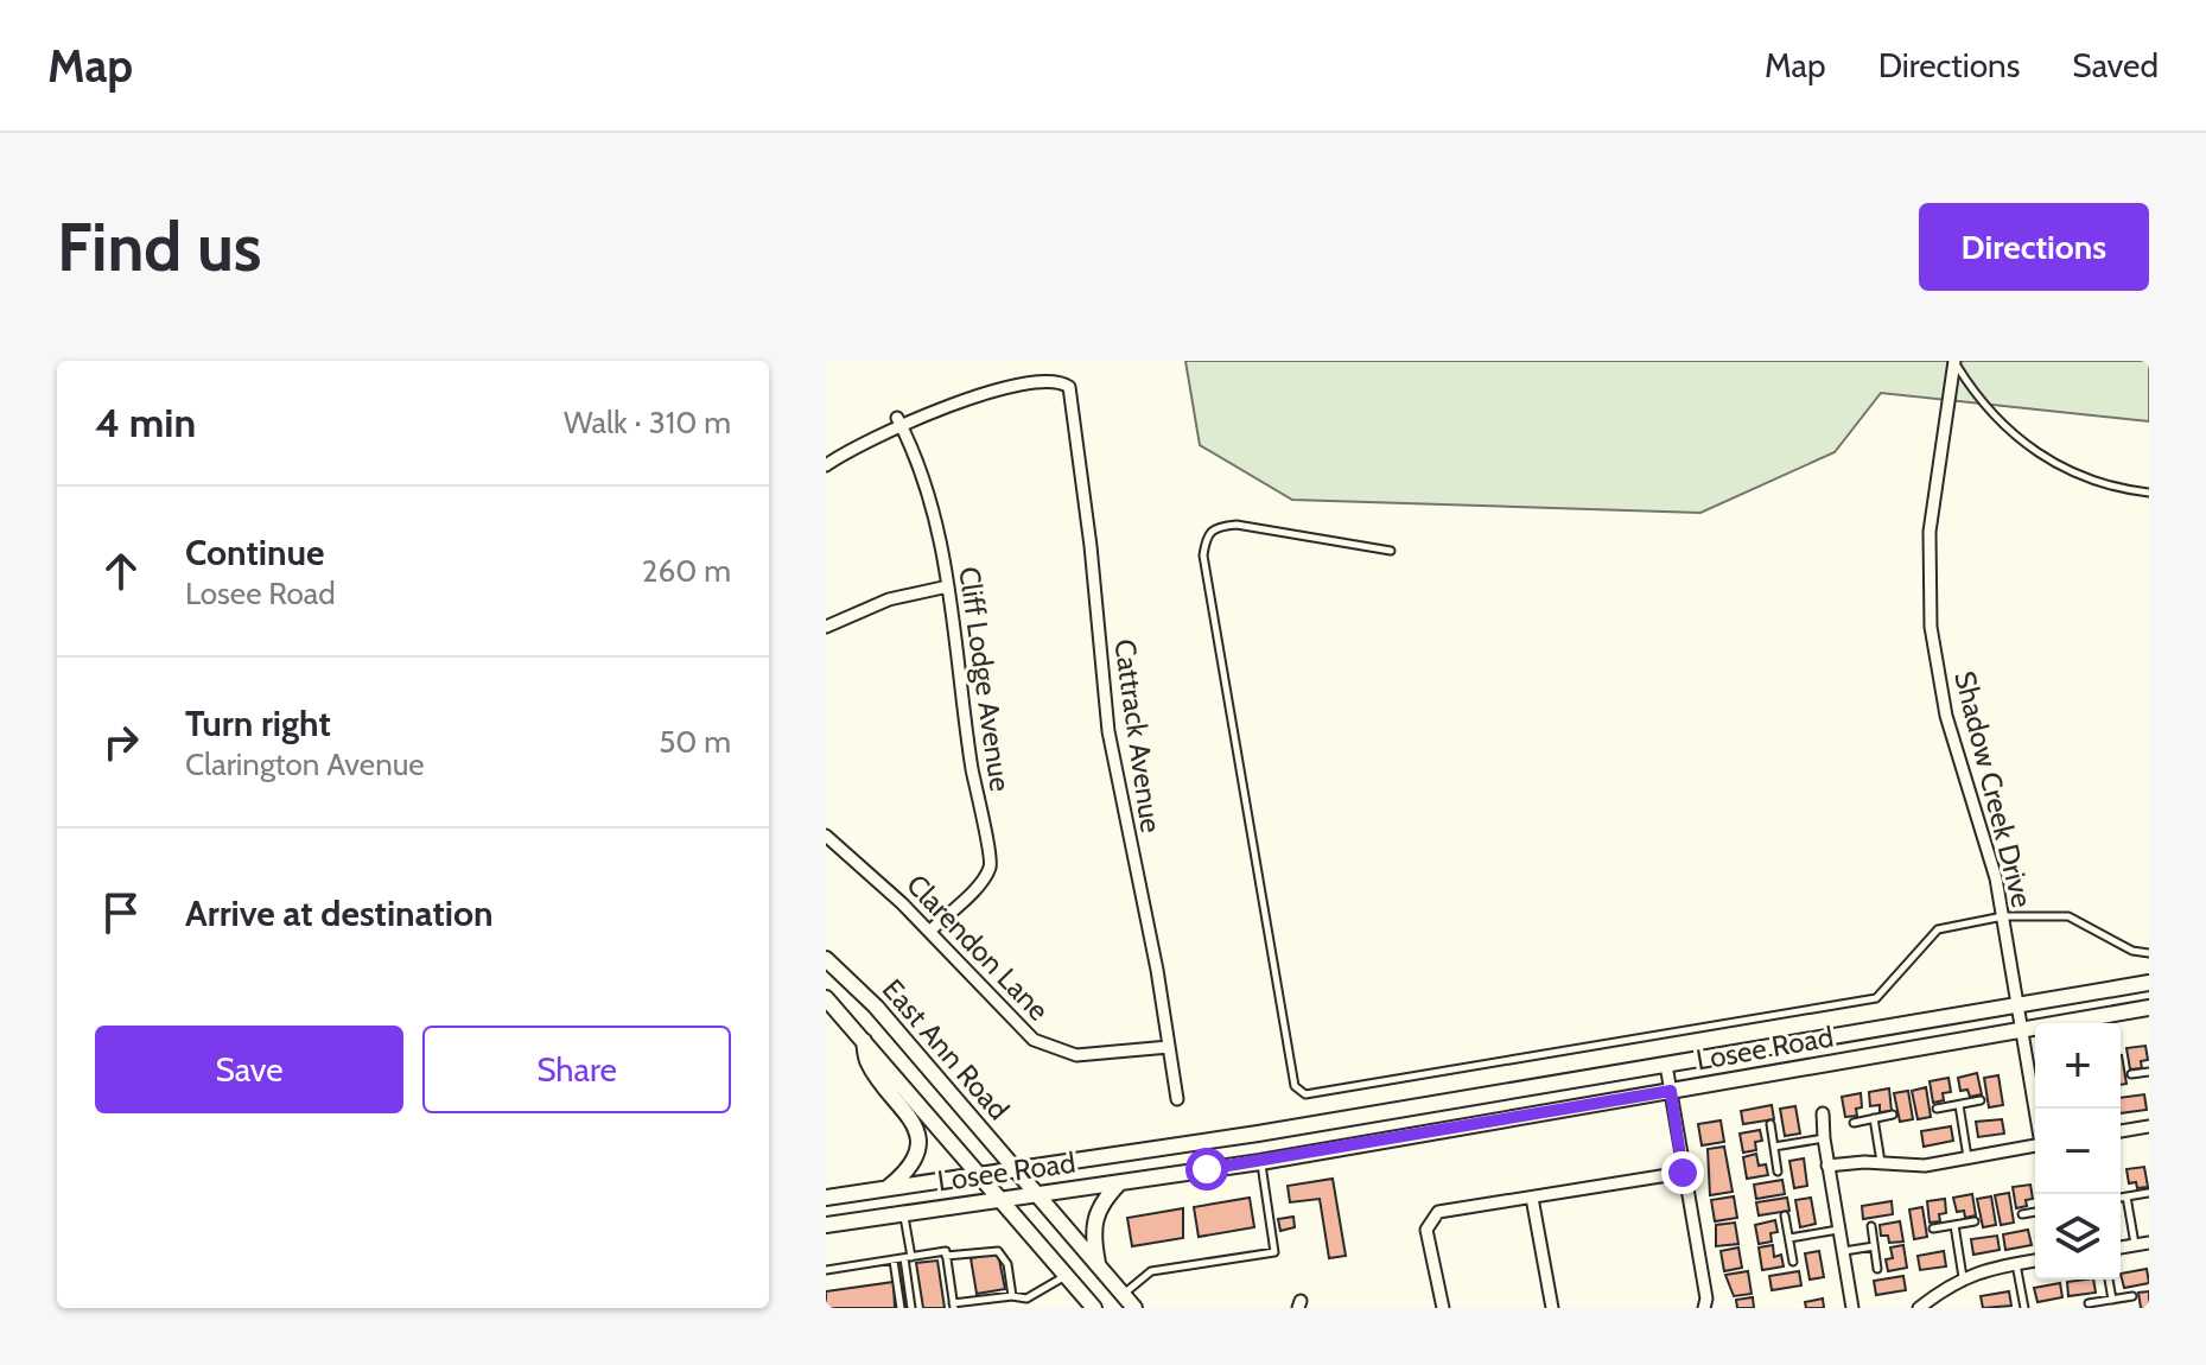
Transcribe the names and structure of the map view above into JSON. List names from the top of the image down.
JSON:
{
  "streets": {
    "main road": ["Losee Road", "East Ann Road"],
    "street": [
      "Cliff Lodge Avenue",
      "Cattrack Avenue",
      "Shadow Creek Drive",
      "Clarendon Lane"
    ]
  },
  "crossings": [
    ["Cliff Lodge Avenue", "Cattrack Avenue"],
    ["Cliff Lodge Avenue", "Clarendon Lane"],
    ["Cattrack Avenue", "Clarendon Lane"],
    ["Shadow Creek Drive", "Losee Road"],
    ["Losee Road", "East Ann Road"]
  ],
  "page": {
    "header": "Map",
    "nav": ["Map", "Directions", "Saved"],
    "buttons": [
      "Directions",
      ["Save", "Share"]
    ],
    "title": "Find us",
    "heading": ["4 min", "Walk · 310 m"],
    "list": [
      ["Continue", "Losee Road", "260 m"],
      ["Turn right", "Clarington Avenue", "50 m"],
      "Arrive at destination"
    ],
    "map_buttons": ["+", "−"]
  }
}
